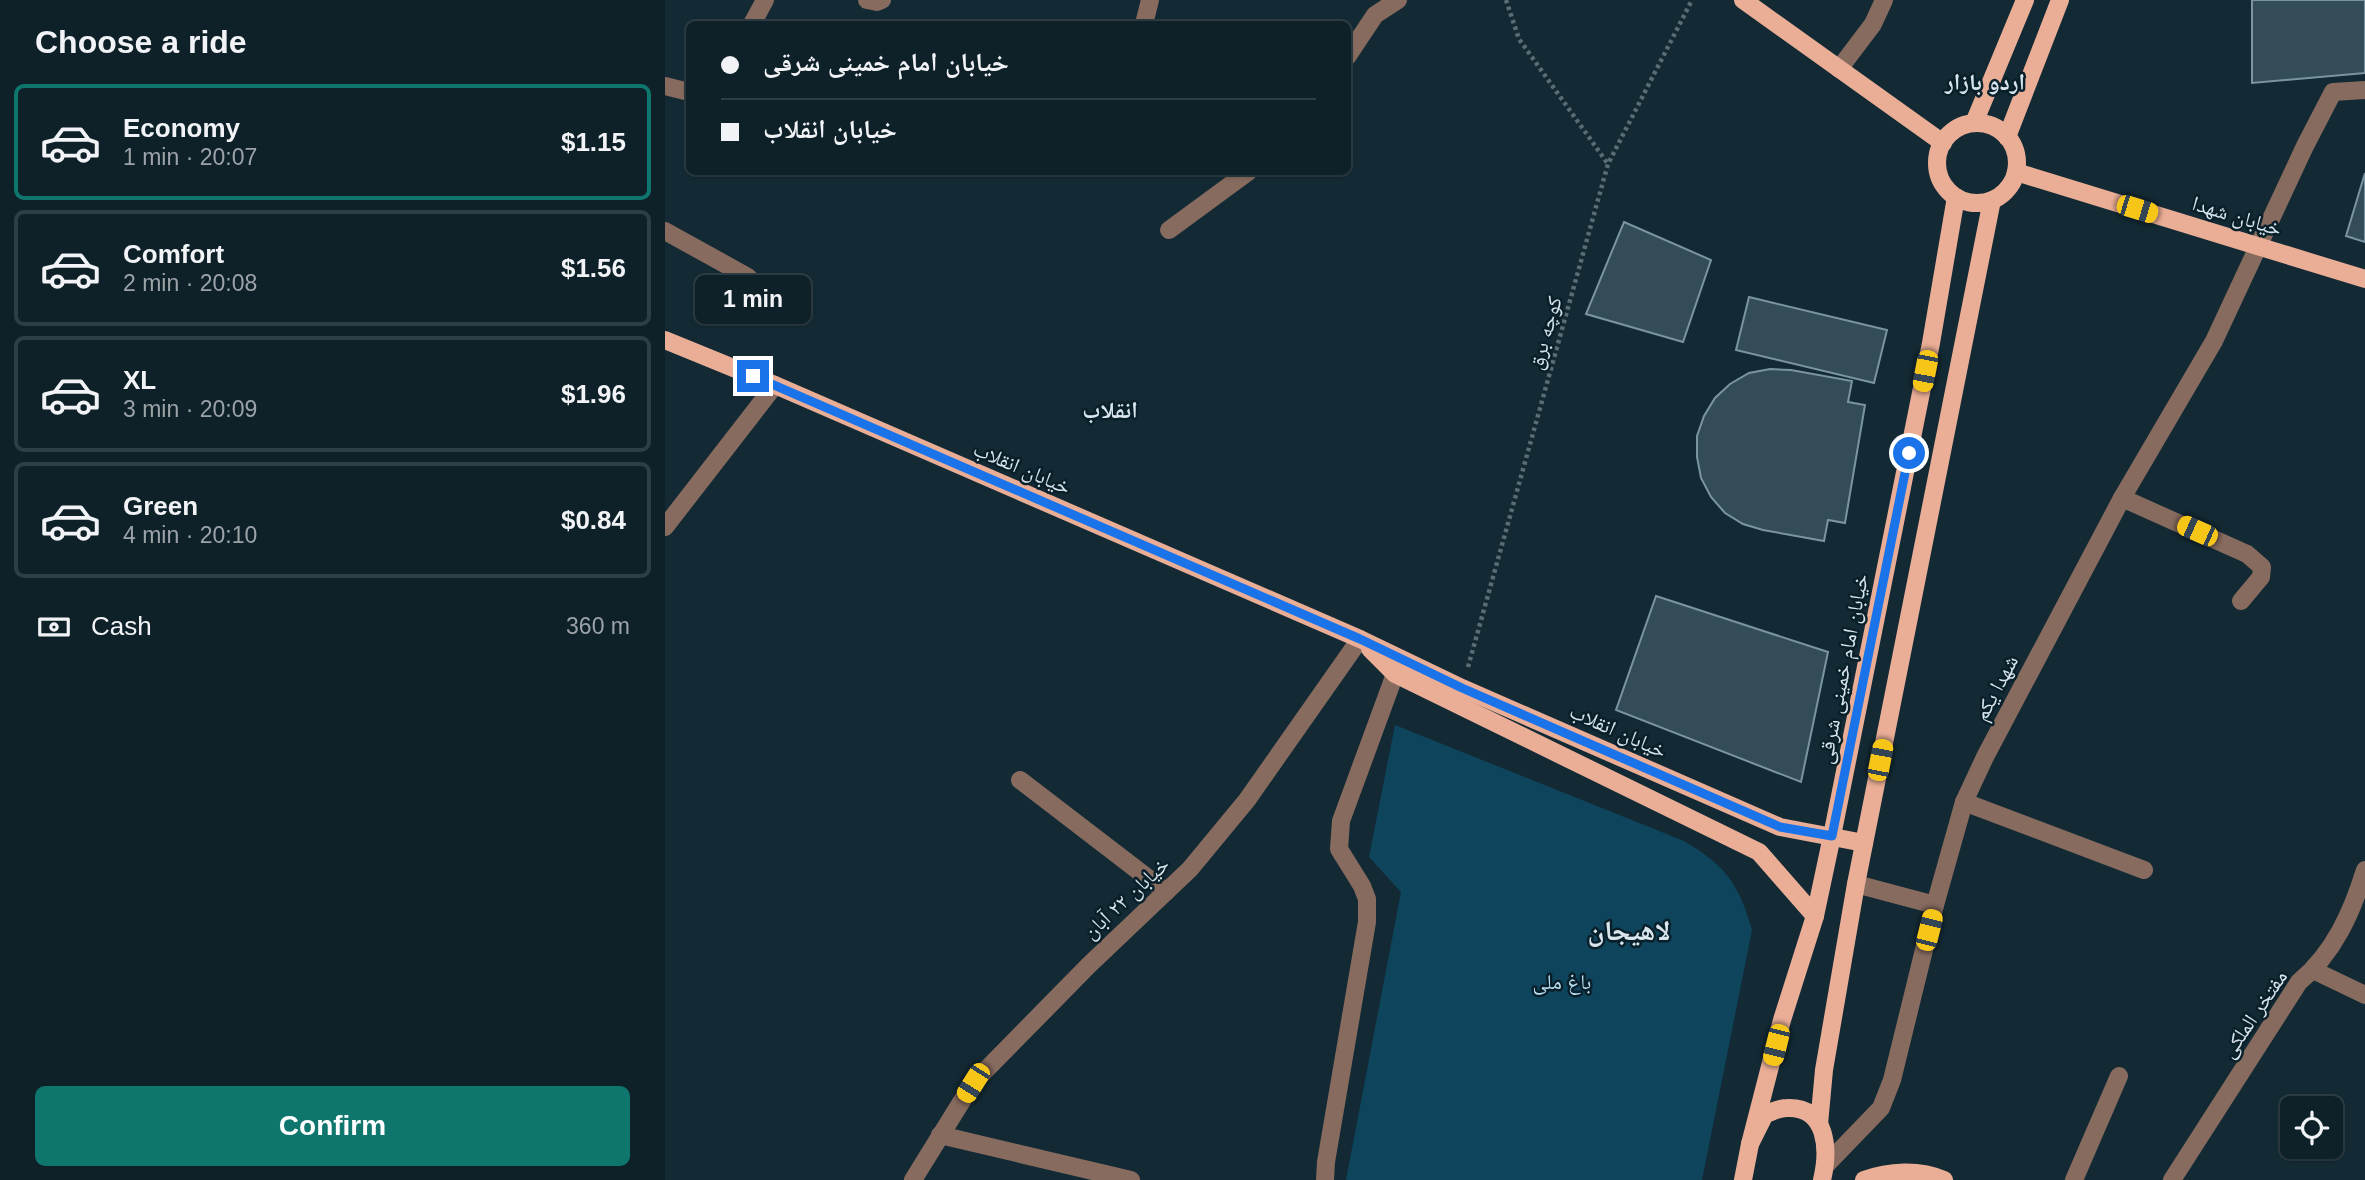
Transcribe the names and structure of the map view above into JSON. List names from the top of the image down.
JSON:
{
  "streets": {
    "main road": ["خیابان شهدا", "خیابان انقلاب", "خیابان امام خمینی شرقی"],
    "street": ["شهدا یکم", "خیابان ۲۲ آبان", "مفتخر الملکی"],
    "path": ["کوچه برق"]
  },
  "crossings": [
    ["خیابان شهدا", "خیابان امام خمینی شرقی"],
    ["خیابان شهدا", "شهدا یکم"],
    ["کوچه برق", "خیابان انقلاب"],
    ["خیابان انقلاب", "خیابان امام خمینی شرقی"],
    ["خیابان انقلاب", "خیابان ۲۲ آبان"]
  ],
  "districts": ["اردو بازار", "انقلاب", "لاهیجان"],
  "parks": ["باغ ملی"],
  "page": {
    "heading": "Choose a ride",
    "banner": ["خیابان امام خمینی شرقی", "خیابان انقلاب"],
    "list": [
      {
        "name": "Economy",
        "note": "1 min · 20:07",
        "value": "$1.15"
      },
      {
        "name": "Comfort",
        "note": "2 min · 20:08",
        "value": "$1.56"
      },
      {
        "name": "XL",
        "note": "3 min · 20:09",
        "value": "$1.96"
      },
      {
        "name": "Green",
        "note": "4 min · 20:10",
        "value": "$0.84"
      }
    ],
    "bubble": "1 min",
    "pay": ["Cash", "360 m"],
    "buttons": "Confirm"
  }
}
